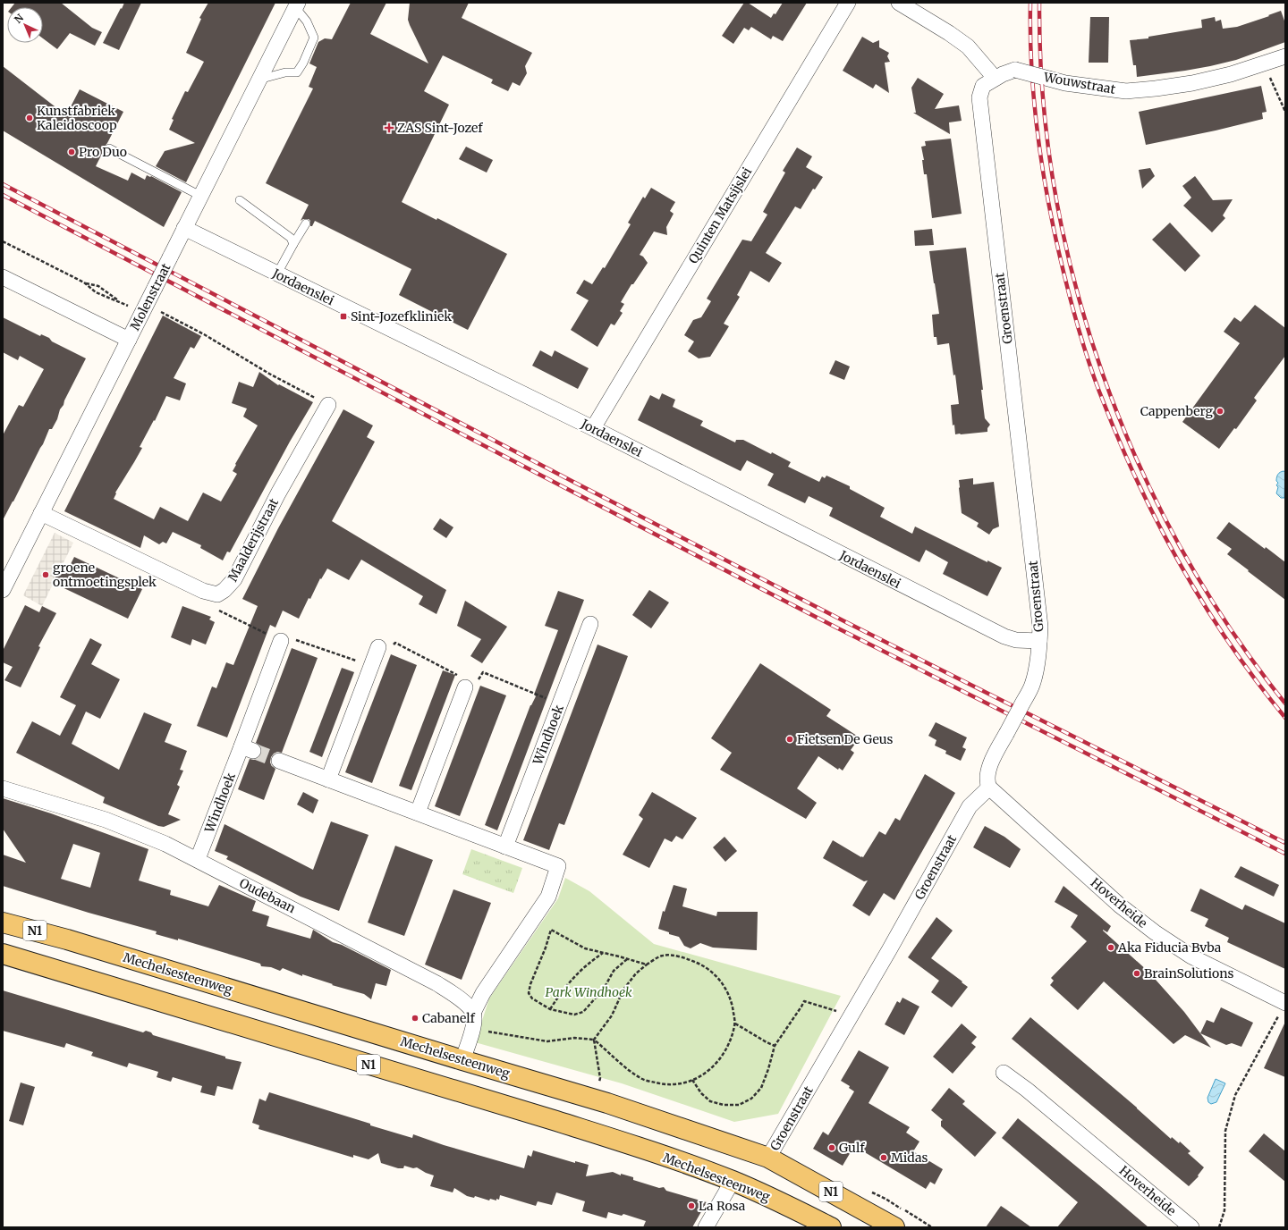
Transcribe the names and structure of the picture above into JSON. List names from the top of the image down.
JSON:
{
  "streets": {
    "main road": ["N1", "Mechelsesteenweg"],
    "street": [
      "Wouwstraat",
      "Quinten Matsijslei",
      "Jordaenslei",
      "Molenstraat",
      "Groenstraat",
      "Maalderijstraat",
      "Windhoek",
      "Oudebaan",
      "Hoverheide"
    ]
  },
  "crossings": [
    ["Wouwstraat", "Groenstraat"],
    ["Quinten Matsijslei", "Jordaenslei"],
    ["Jordaenslei", "Molenstraat"],
    ["Jordaenslei", "Groenstraat"],
    ["Molenstraat", "Maalderijstraat"],
    ["Groenstraat", "Hoverheide"],
    ["Groenstraat", "Mechelsesteenweg"],
    ["Windhoek", "Oudebaan"]
  ],
  "parks": ["Park Windhoek"],
  "places": {
    "other": [
      "Kunstfabriek Kaleidoscoop",
      "Pro Duo",
      "Cappenberg",
      "groene ontmoetingsplek",
      "Fietsen De Geus",
      "Aka Fiducia Bvba",
      "BrainSolutions",
      "Cabanelf",
      "Gulf",
      "Midas",
      "La Rosa"
    ],
    "health": ["ZAS Sint-Jozef"],
    "transit": ["Sint-Jozefkliniek"]
  },
  "north": "top left"
}
